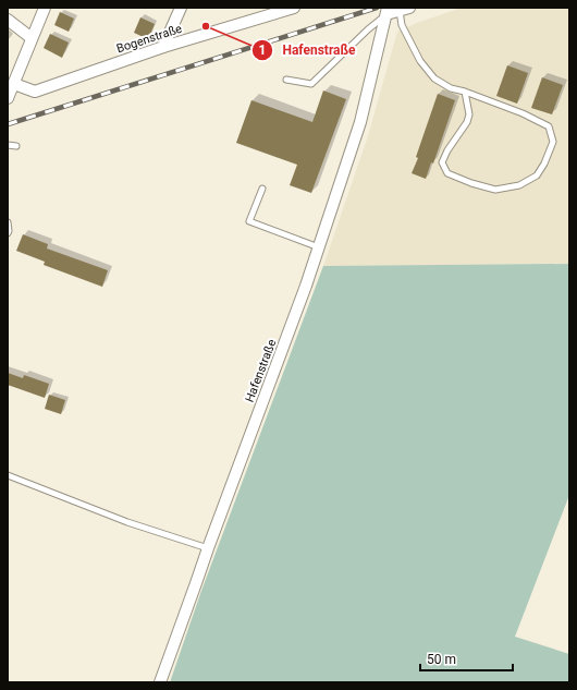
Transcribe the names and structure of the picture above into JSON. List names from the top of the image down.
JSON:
{
  "streets": {
    "street": ["Bogenstraße", "Hafenstraße"]
  },
  "places": ["Hafenstraße"],
  "scale_bar": "50 m"
}
